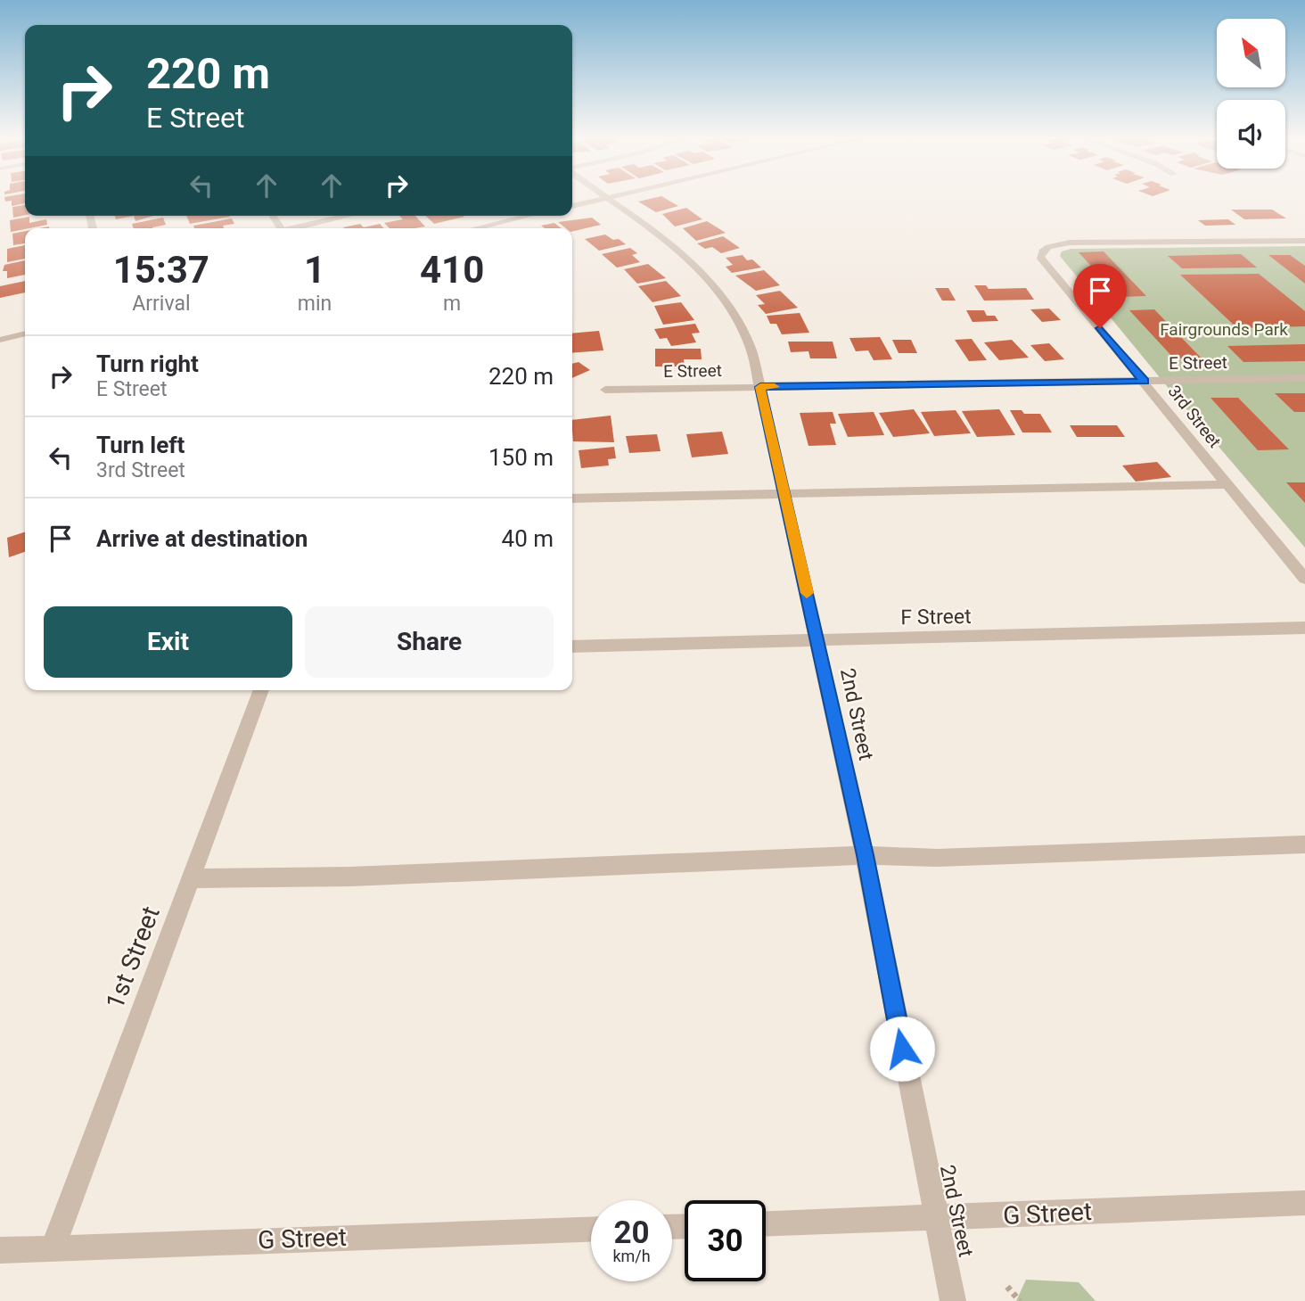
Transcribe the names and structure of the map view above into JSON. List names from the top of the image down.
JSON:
{
  "streets": {
    "street": [
      "E Street",
      "3rd Street",
      "F Street",
      "2nd Street",
      "1st Street",
      "G Street"
    ]
  },
  "crossings": [
    ["E Street", "3rd Street"],
    ["E Street", "2nd Street"],
    ["F Street", "2nd Street"],
    ["2nd Street", "G Street"],
    ["1st Street", "G Street"]
  ],
  "parks": ["Fairgrounds Park"],
  "north": "top left",
  "page": {
    "turn": ["220 m", "E Street"],
    "eta": [
      "15:37",
      "Arrival",
      "1",
      "min",
      "410",
      "m"
    ],
    "list": [
      {
        "name": "Turn right",
        "note": "E Street",
        "value": "220 m"
      },
      {
        "name": "Turn left",
        "note": "3rd Street",
        "value": "150 m"
      },
      {
        "name": "Arrive at destination",
        "value": "40 m"
      }
    ],
    "buttons": ["Exit", "Share"],
    "speed": "20 km/h",
    "limit": "30"
  }
}
